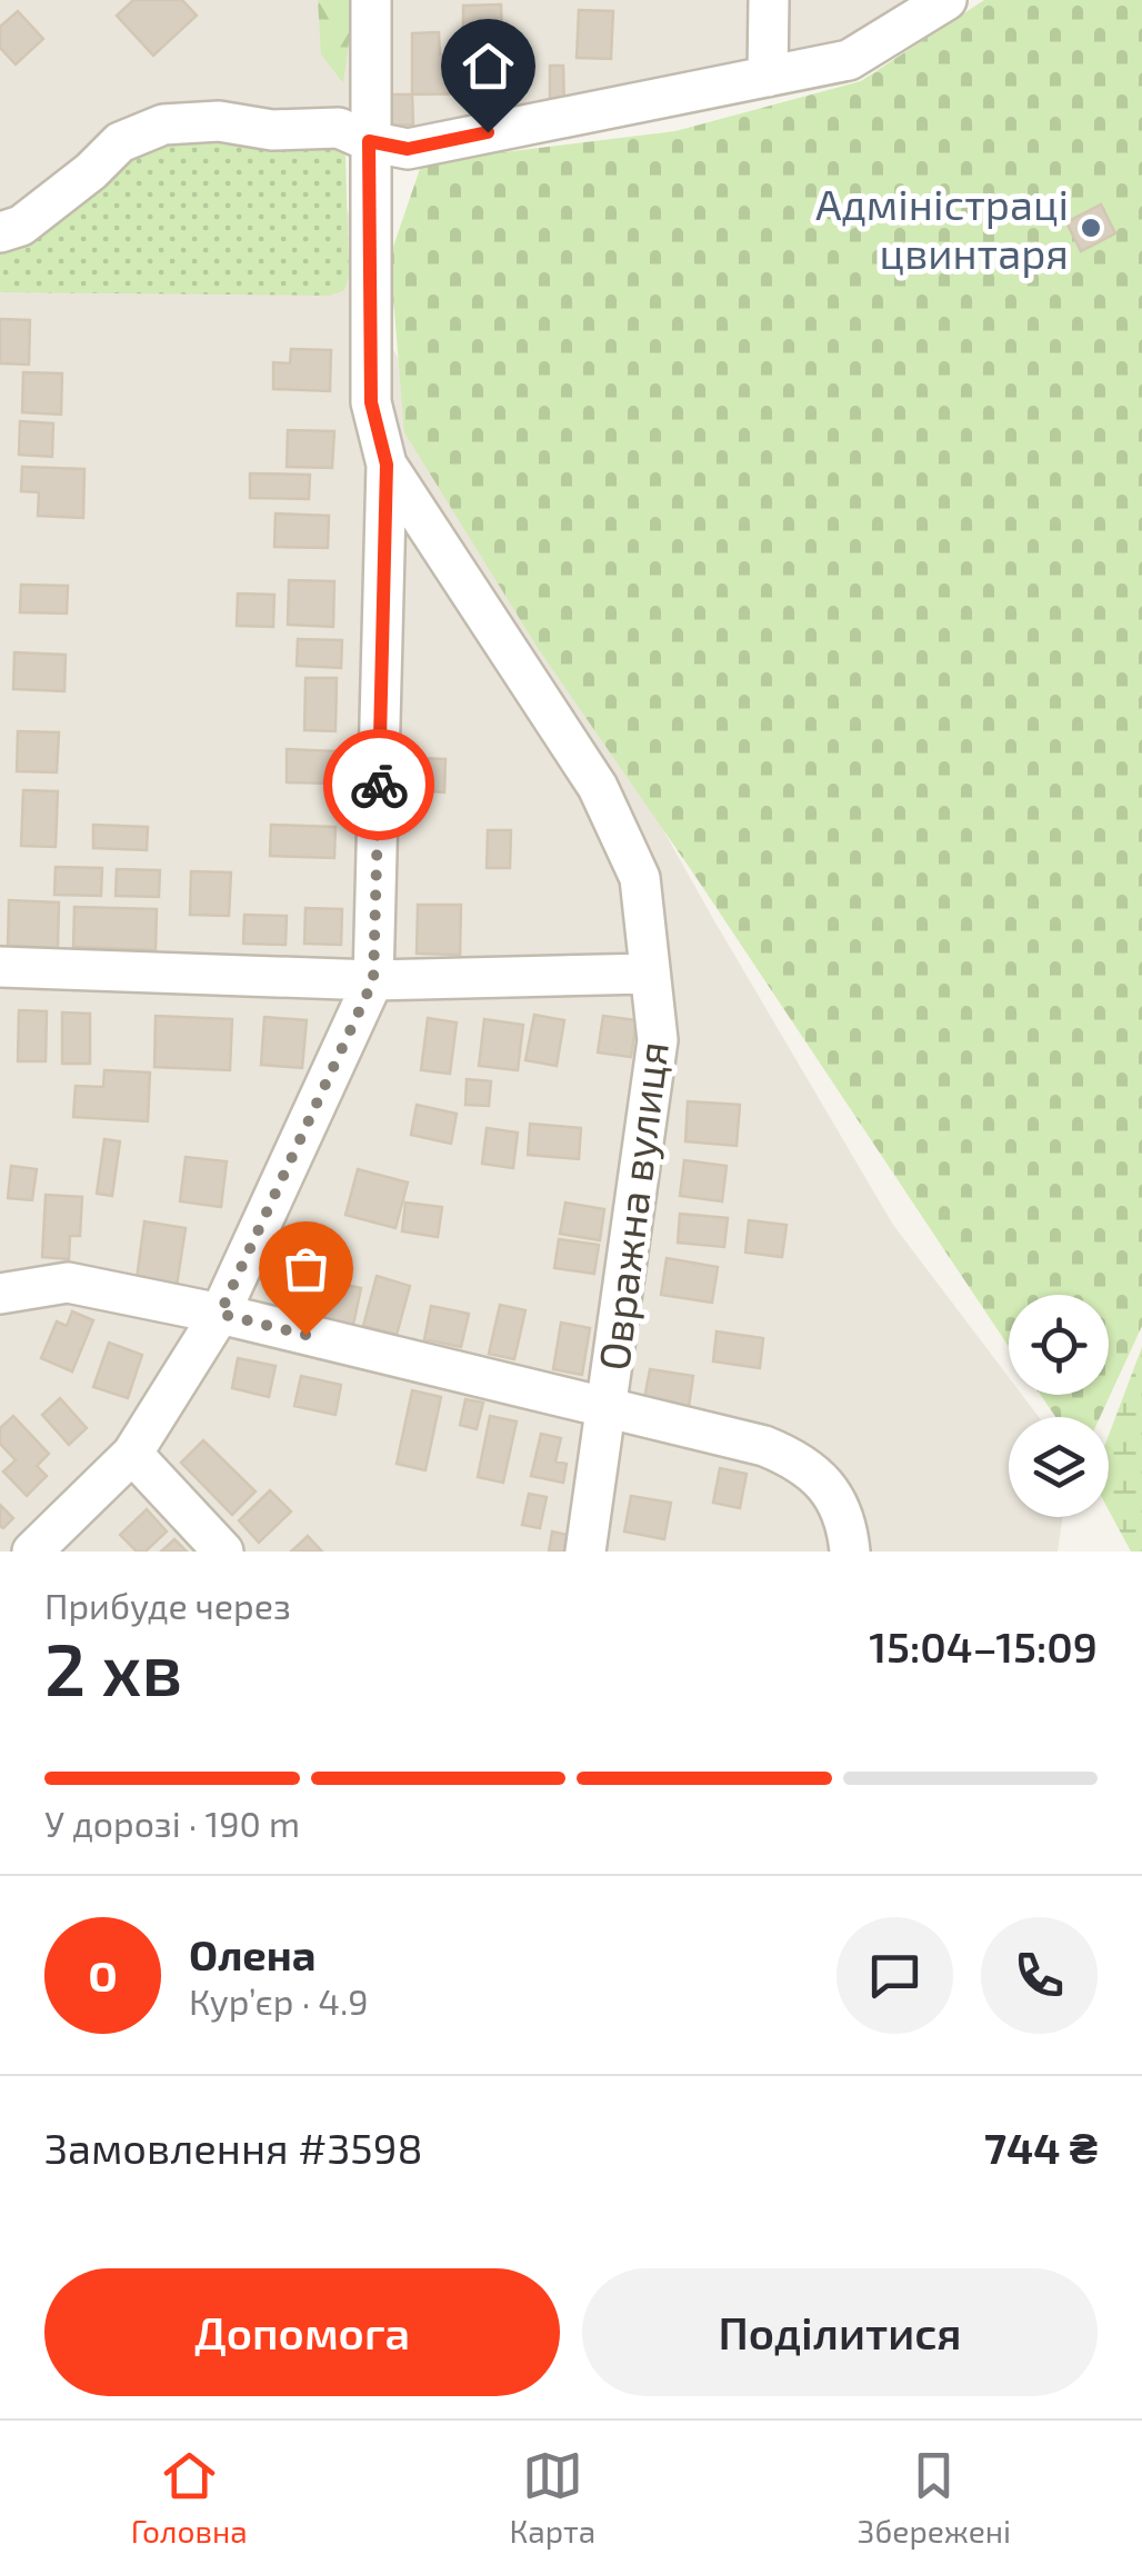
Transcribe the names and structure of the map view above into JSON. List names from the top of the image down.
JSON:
{
  "streets": {
    "street": ["Овражна вулиця"]
  },
  "places": ["Адміністраці цвинтаря"],
  "page": {
    "heading": ["2 хв", "Прибуде через", "15:04–15:09"],
    "panel": [
      "Олена",
      "Кур’єр · 4.9",
      "Замовлення #3598",
      "744 ₴"
    ],
    "bar": "У дорозі · 190 m",
    "round": "О",
    "buttons": ["Допомога", "Поділитися"],
    "tabs": ["Головна", "Карта", "Збережені"]
  }
}
